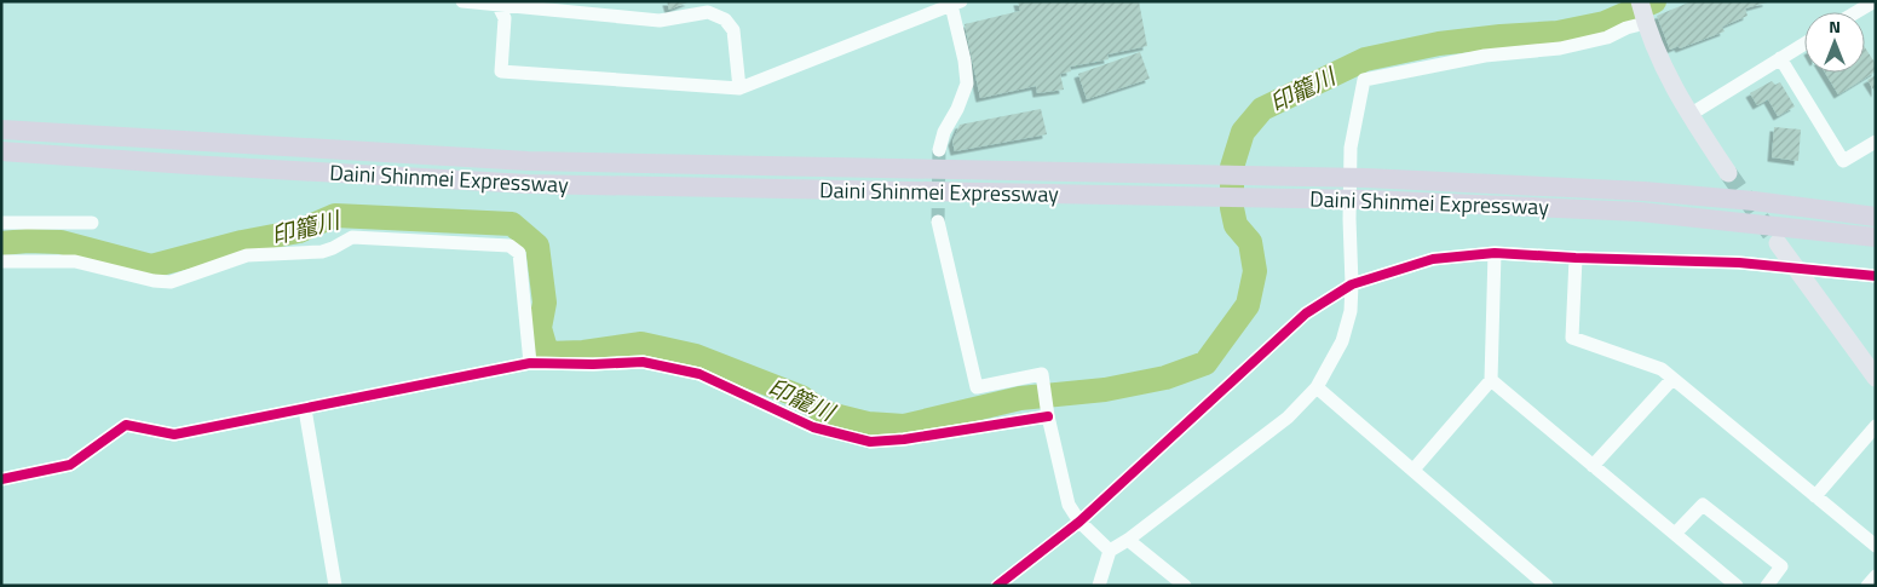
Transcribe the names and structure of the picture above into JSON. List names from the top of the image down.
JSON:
{
  "streets": {
    "highway": ["Daini Shinmei Expressway"]
  },
  "water": ["印籠川"],
  "north": "top"
}
